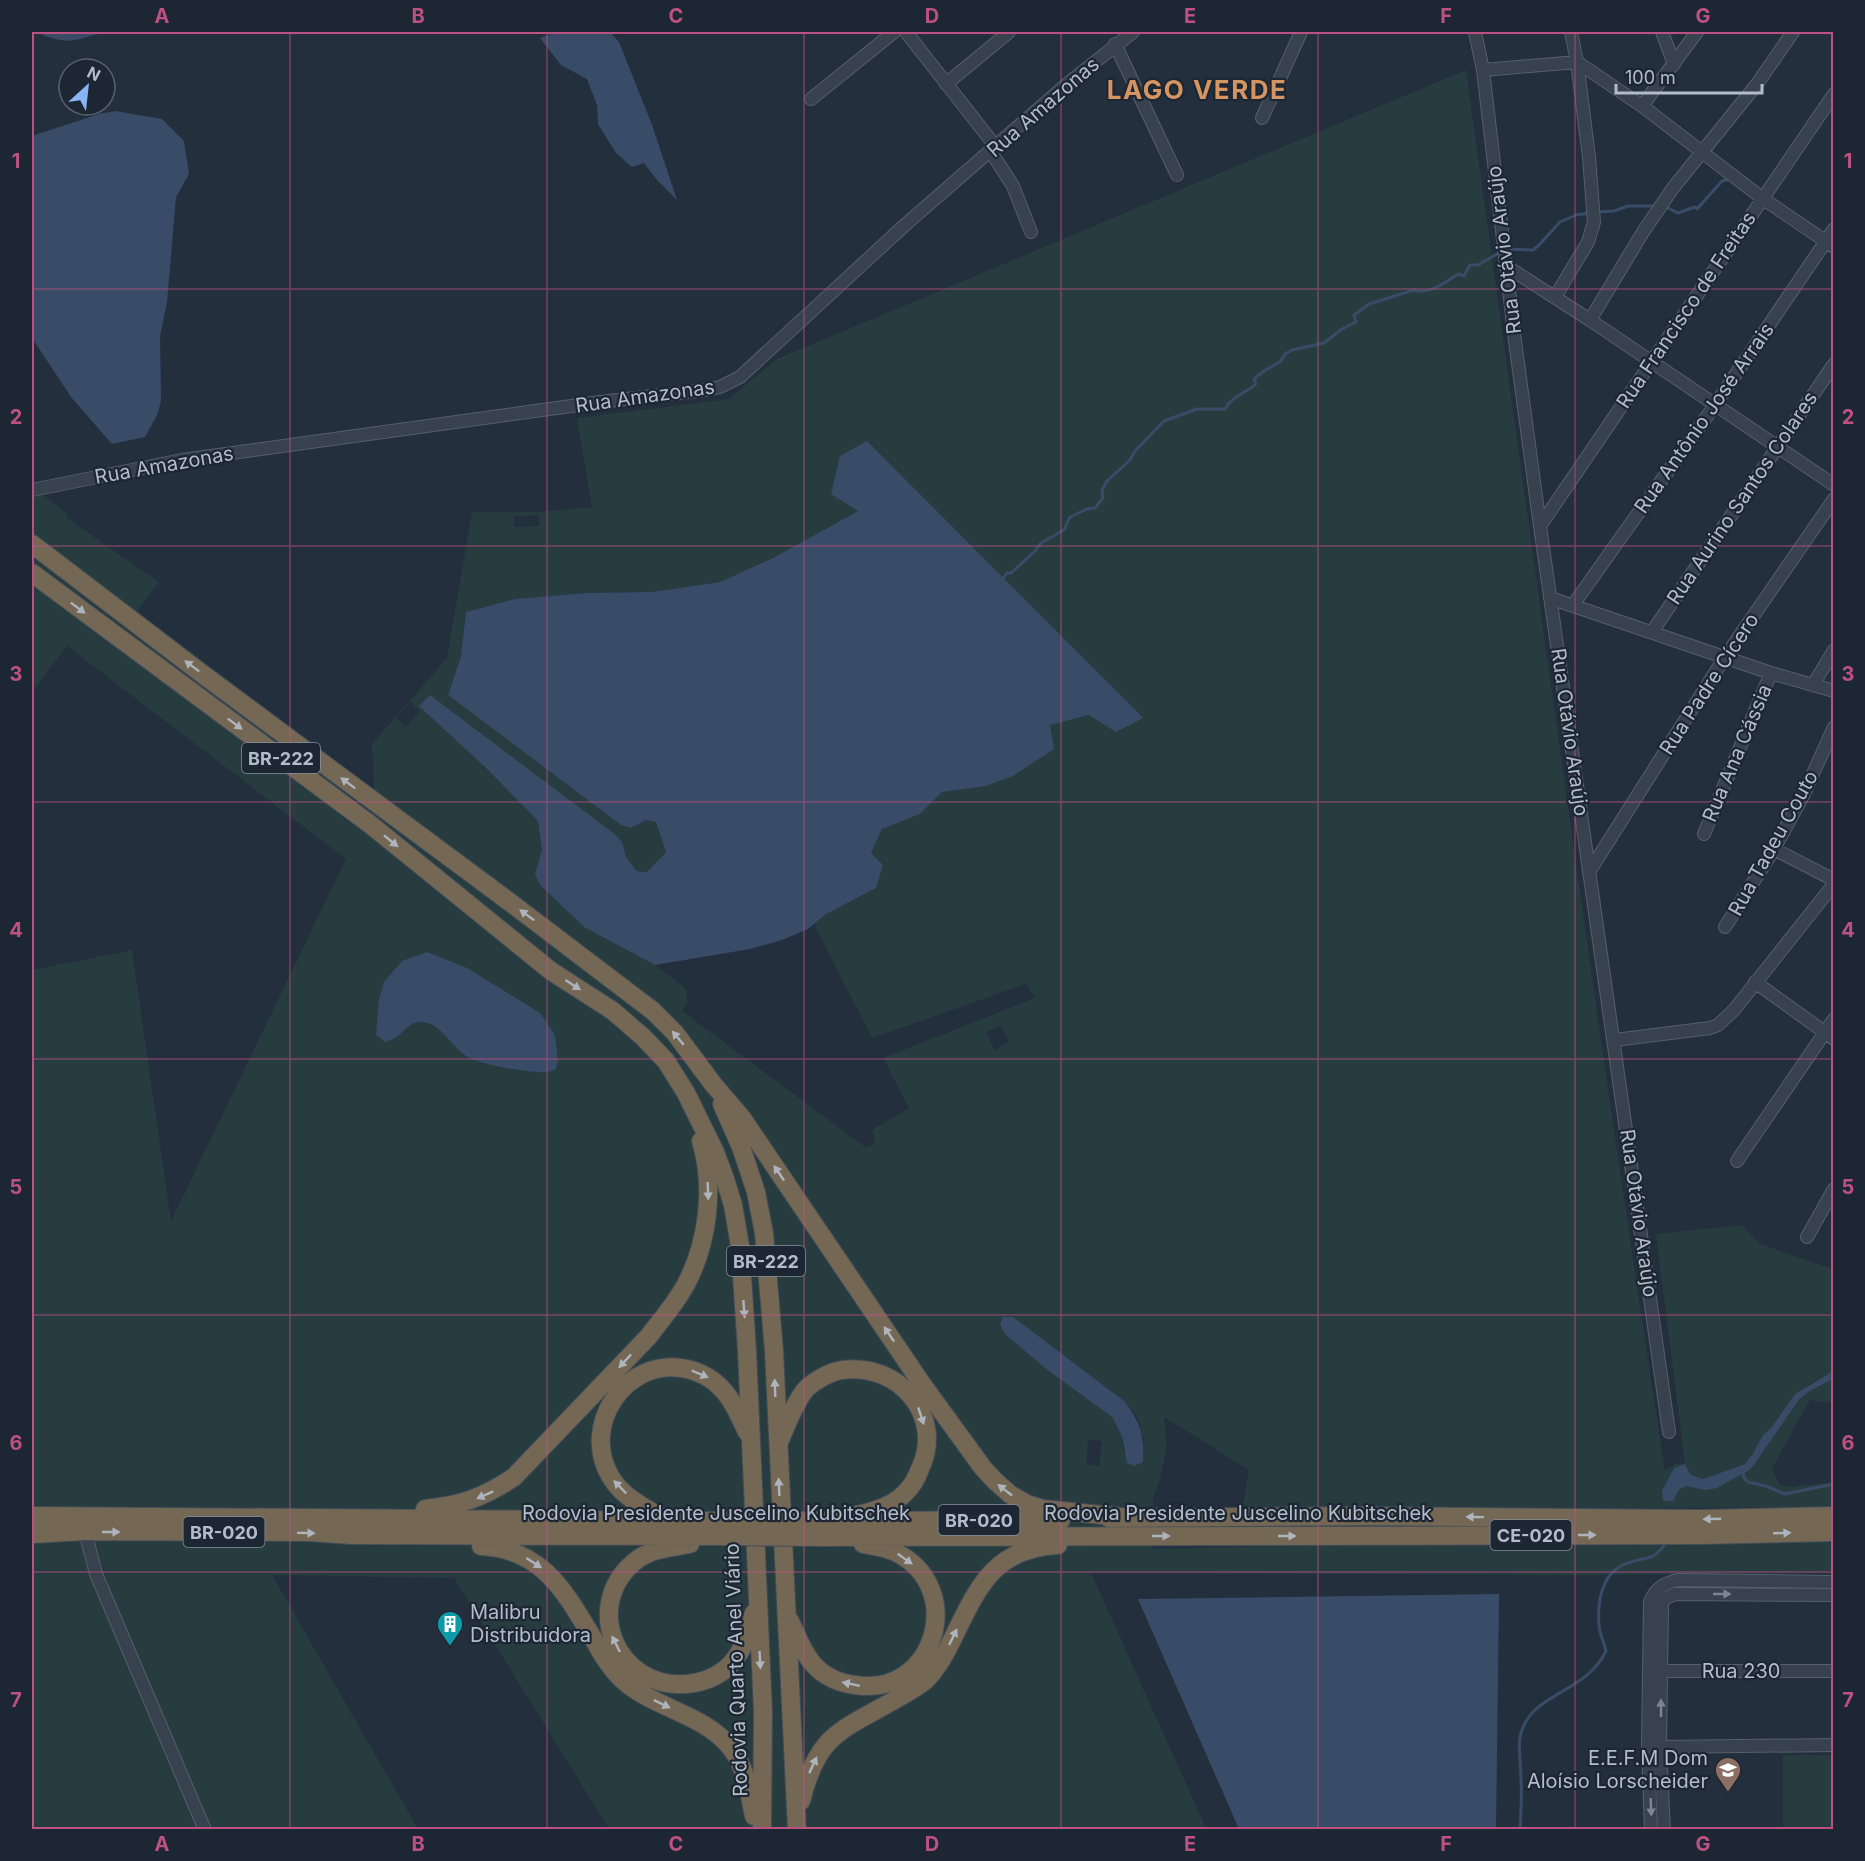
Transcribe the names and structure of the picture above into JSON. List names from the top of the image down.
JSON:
{
  "streets": {
    "highway": [
      "BR-222",
      "Rodovia Presidente Juscelino Kubitschek",
      "BR-020",
      "CE-020",
      "Rodovia Quarto Anel Viário"
    ],
    "street": [
      "Rua Amazonas",
      "Rua Otávio Araújo",
      "Rua Francisco de Freitas",
      "Rua Antônio José Arrais",
      "Rua Aurino Santos Colares",
      "Rua Padre Cícero",
      "Rua Ana Cássia",
      "Rua Tadeu Couto",
      "Rua 230"
    ]
  },
  "crossings": [
    ["Rua Otávio Araújo", "Rua Francisco de Freitas"],
    ["Rua Otávio Araújo", "Rua Padre Cícero"],
    ["BR-222", "Rodovia Quarto Anel Viário"]
  ],
  "districts": ["LAGO VERDE"],
  "places": {
    "building": ["Malibru Distribuidora"],
    "school or university": ["E.E.F.M Dom Aloísio Lorscheider"]
  },
  "scale_bar": "100 m",
  "north": "top right",
  "grid": {
    "columns": [
      "A",
      "B",
      "C",
      "D",
      "E",
      "F",
      "G"
    ],
    "rows": [
      "1",
      "2",
      "3",
      "4",
      "5",
      "6",
      "7"
    ]
  }
}
